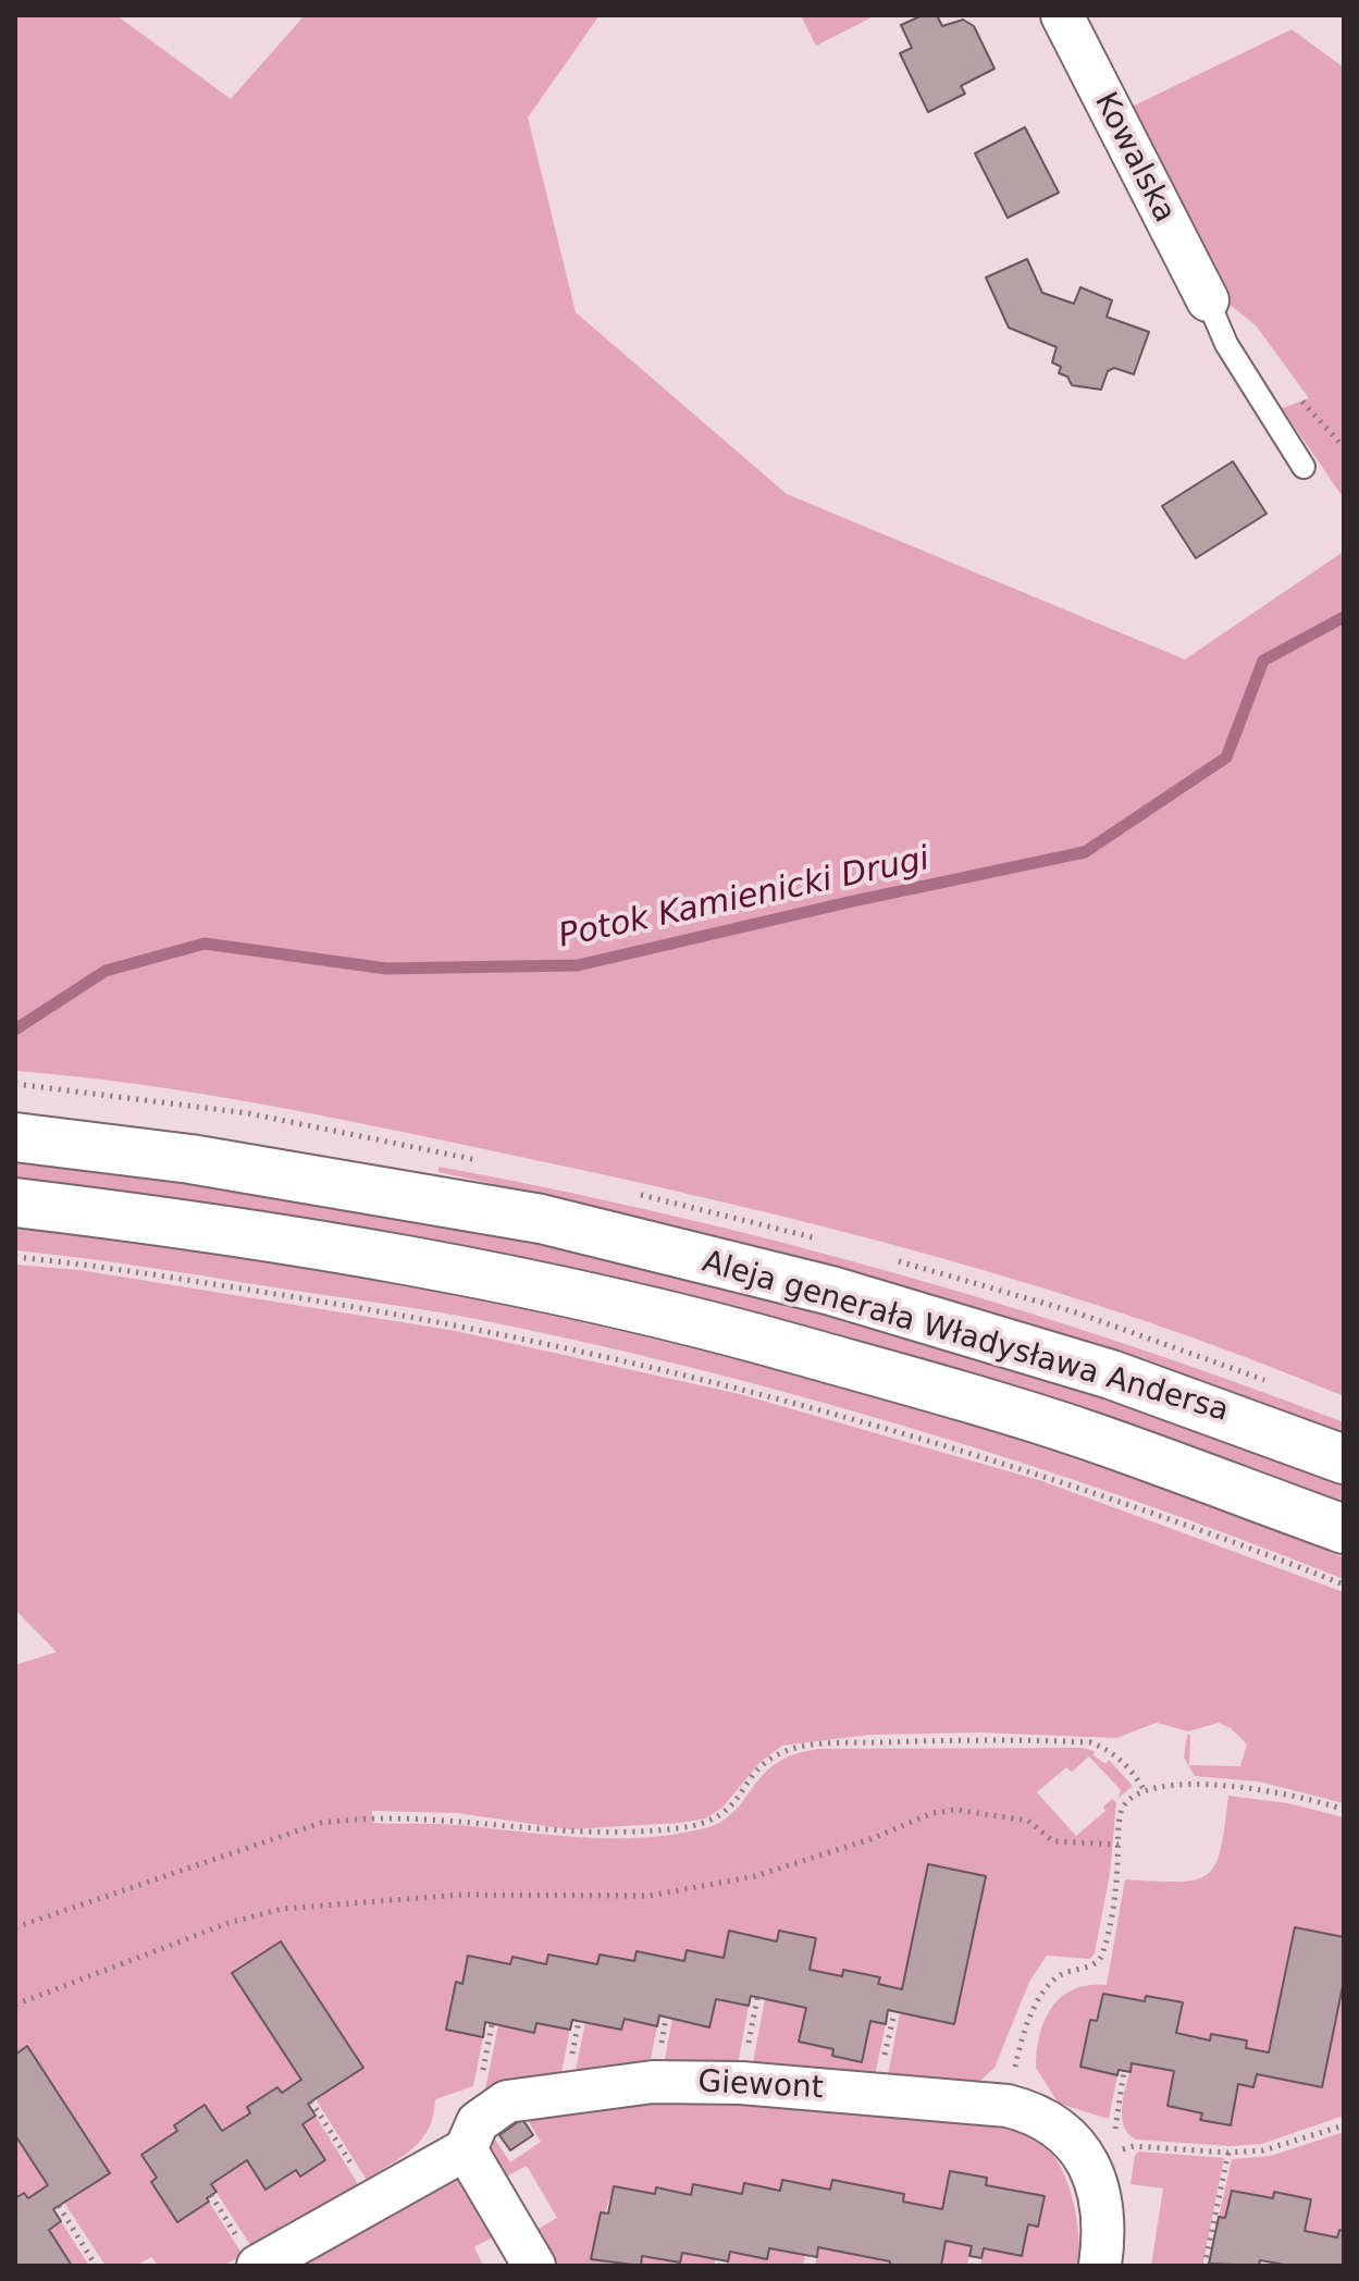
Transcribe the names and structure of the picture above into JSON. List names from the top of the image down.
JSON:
{
  "streets": {
    "main road": ["Aleja generała Władysława Andersa"],
    "street": ["Kowalska", "Giewont"]
  },
  "water": ["Potok Kamienicki Drugi"]
}
